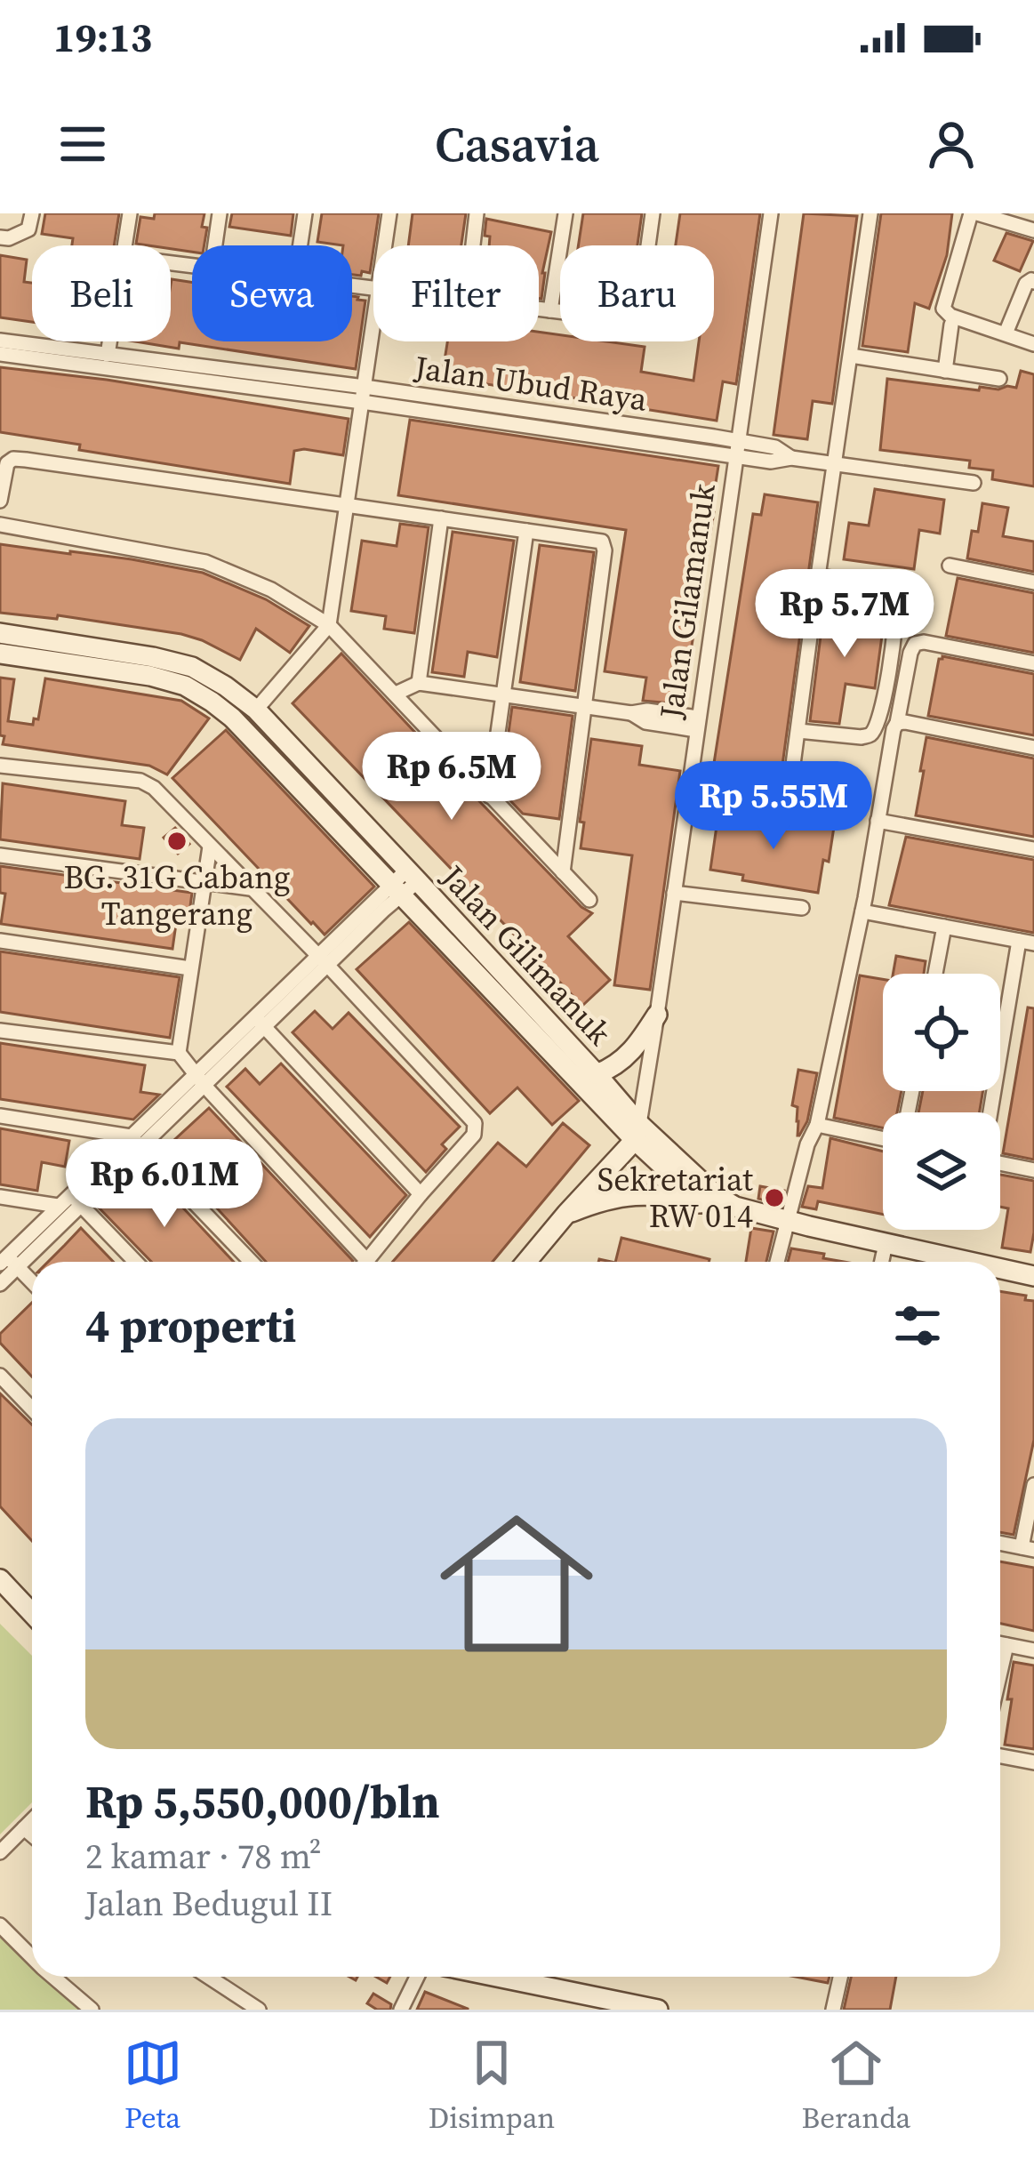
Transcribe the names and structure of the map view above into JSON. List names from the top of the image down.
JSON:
{
  "streets": {
    "street": ["Jalan Ubud Raya", "Jalan Gilamanuk", "Jalan Gilimanuk"]
  },
  "crossings": [
    ["Jalan Ubud Raya", "Jalan Gilamanuk"],
    ["Jalan Gilamanuk", "Jalan Gilimanuk"]
  ],
  "places": ["BG. 31G Cabang Tangerang", "Sekretariat RW 014"],
  "page": {
    "status": "19:13",
    "header": "Casavia",
    "chip": [
      "Beli",
      "Sewa",
      "Filter",
      "Baru"
    ],
    "price": [
      "Rp 5.7M",
      "Rp 6.5M",
      "Rp 5.55M",
      "Rp 6.01M"
    ],
    "heading": "4 properti",
    "list": [
      {
        "name": "Rp 5,550,000/bln",
        "note": "2 kamar · 78 m² · Jalan Bedugul II"
      }
    ],
    "tabs": ["Peta", "Disimpan", "Beranda"]
  }
}
